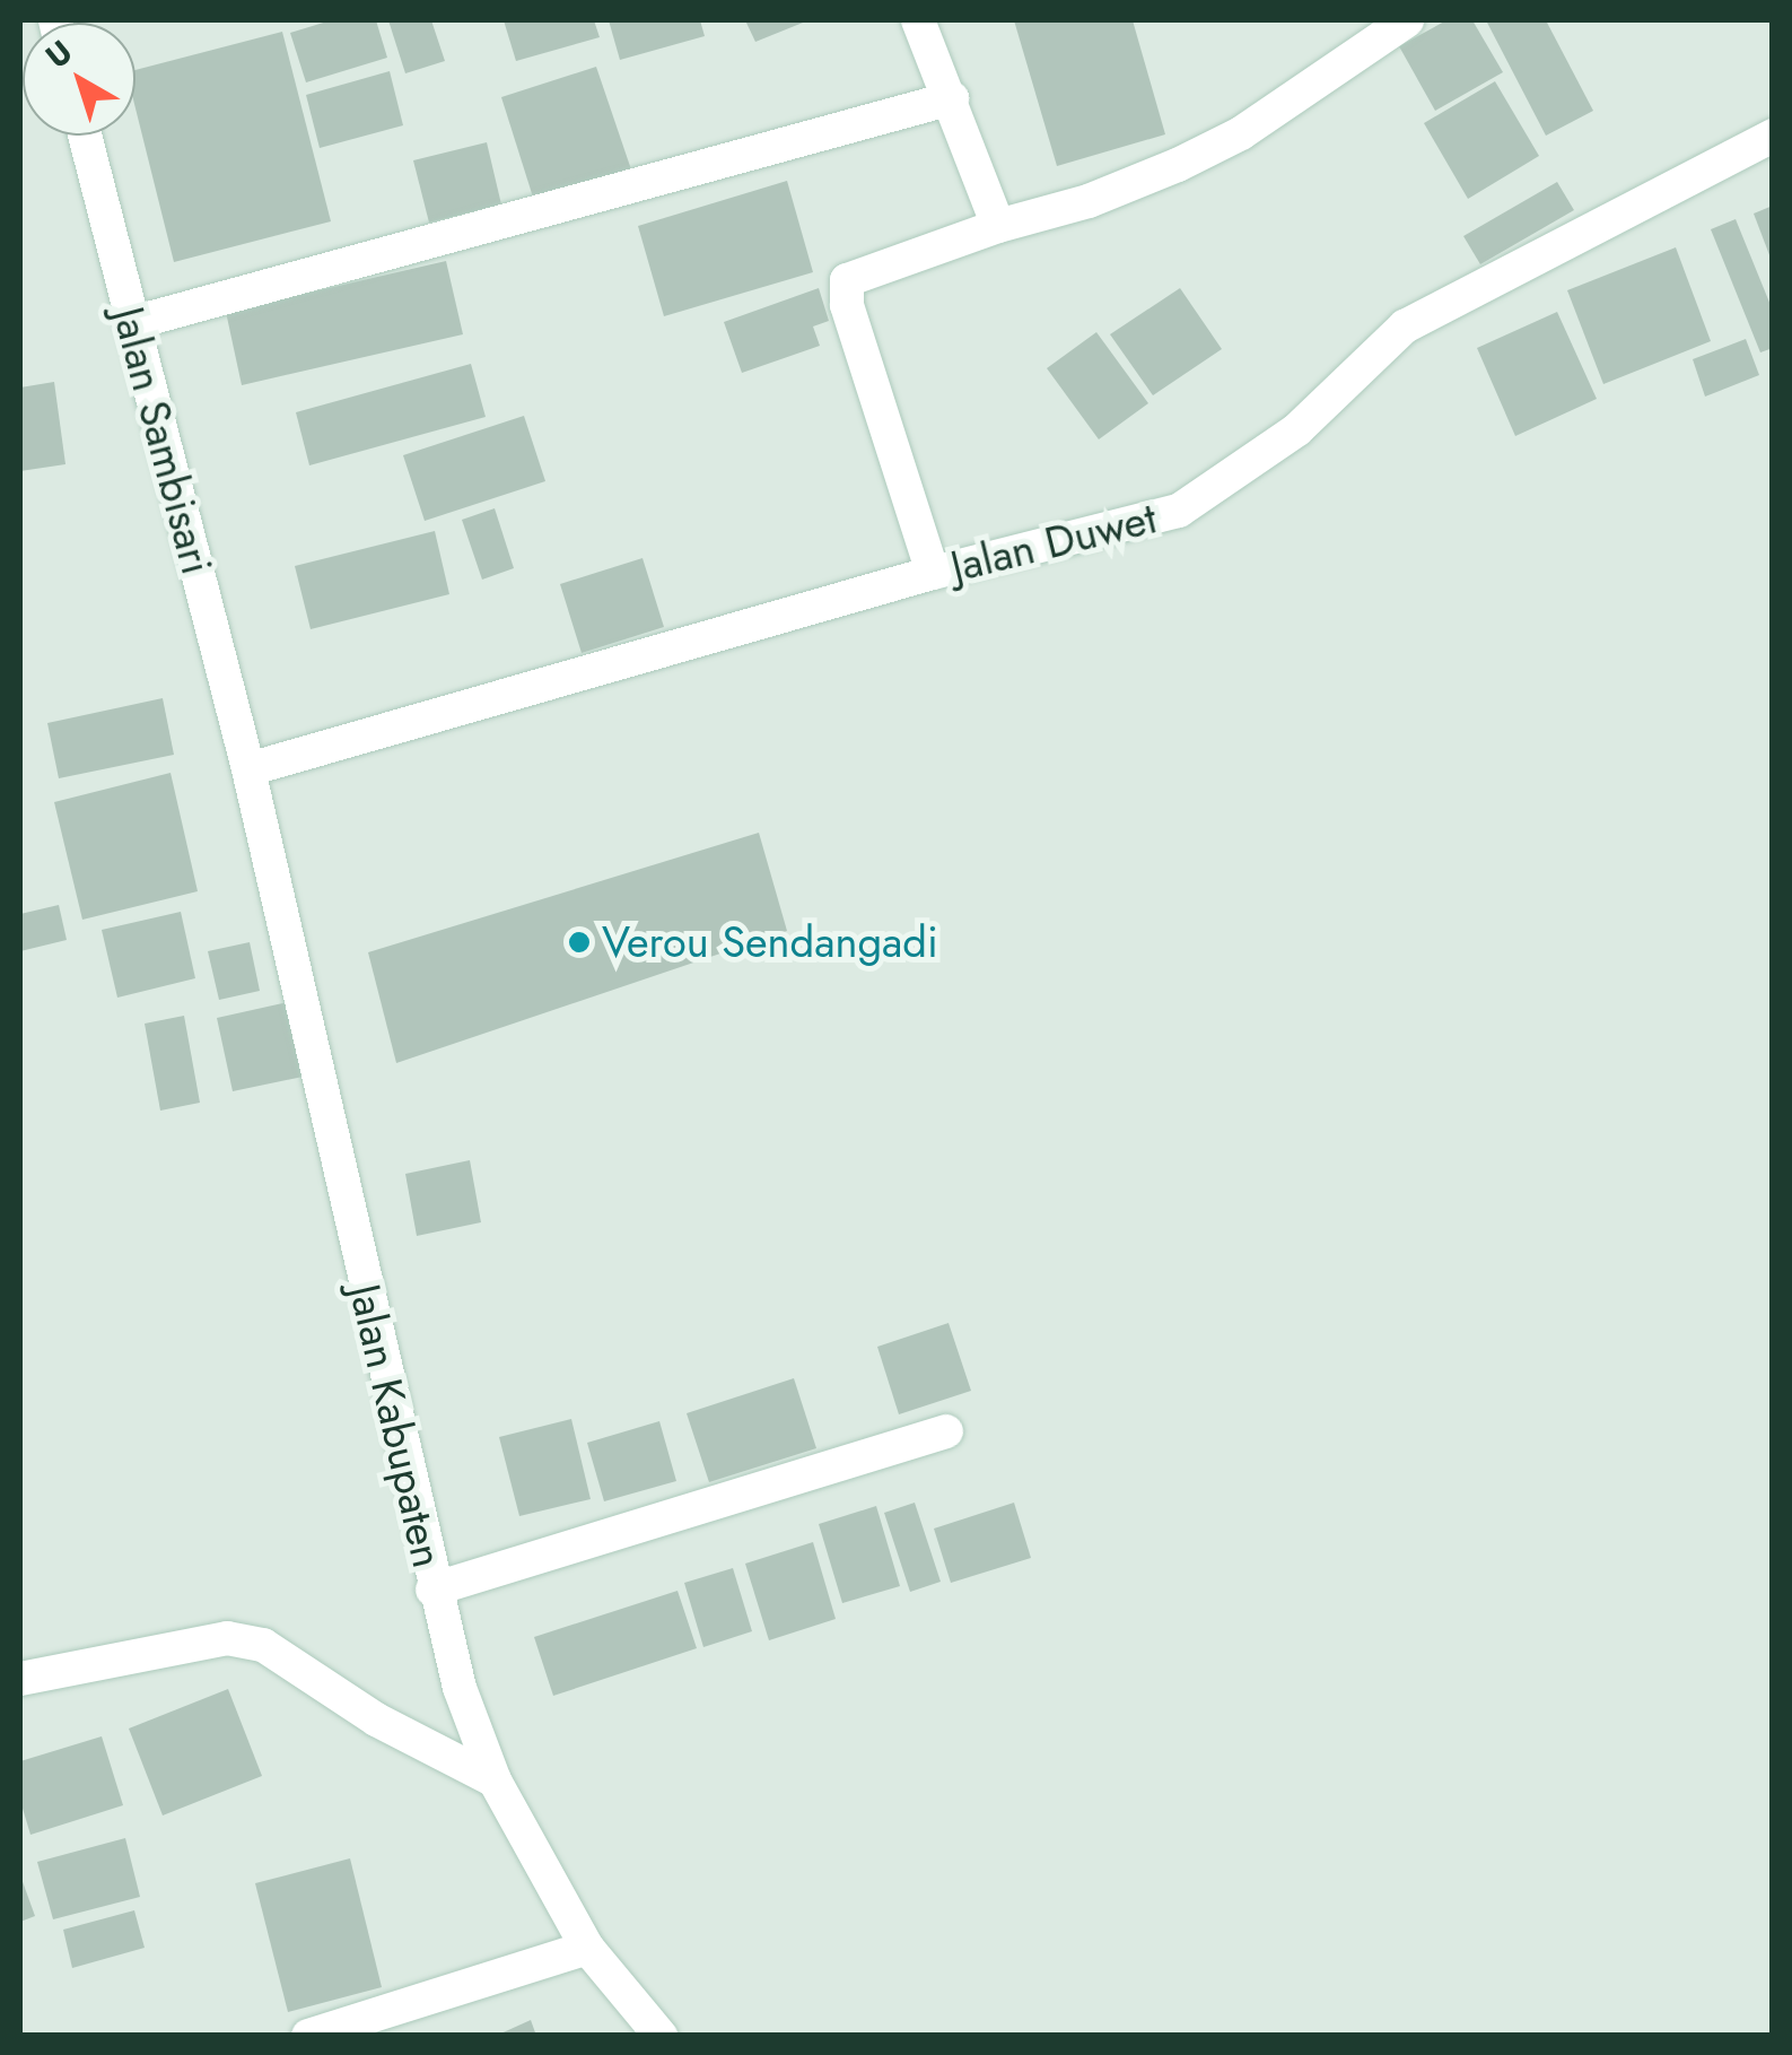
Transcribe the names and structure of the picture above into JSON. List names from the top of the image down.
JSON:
{
  "streets": {
    "street": ["Jalan Sambisari", "Jalan Duwet", "Jalan Kabupaten"]
  },
  "crossings": [
    ["Jalan Sambisari", "Jalan Duwet"],
    ["Jalan Sambisari", "Jalan Kabupaten"],
    ["Jalan Duwet", "Jalan Kabupaten"]
  ],
  "places": ["Verou Sendangadi"],
  "north": "top left"
}
